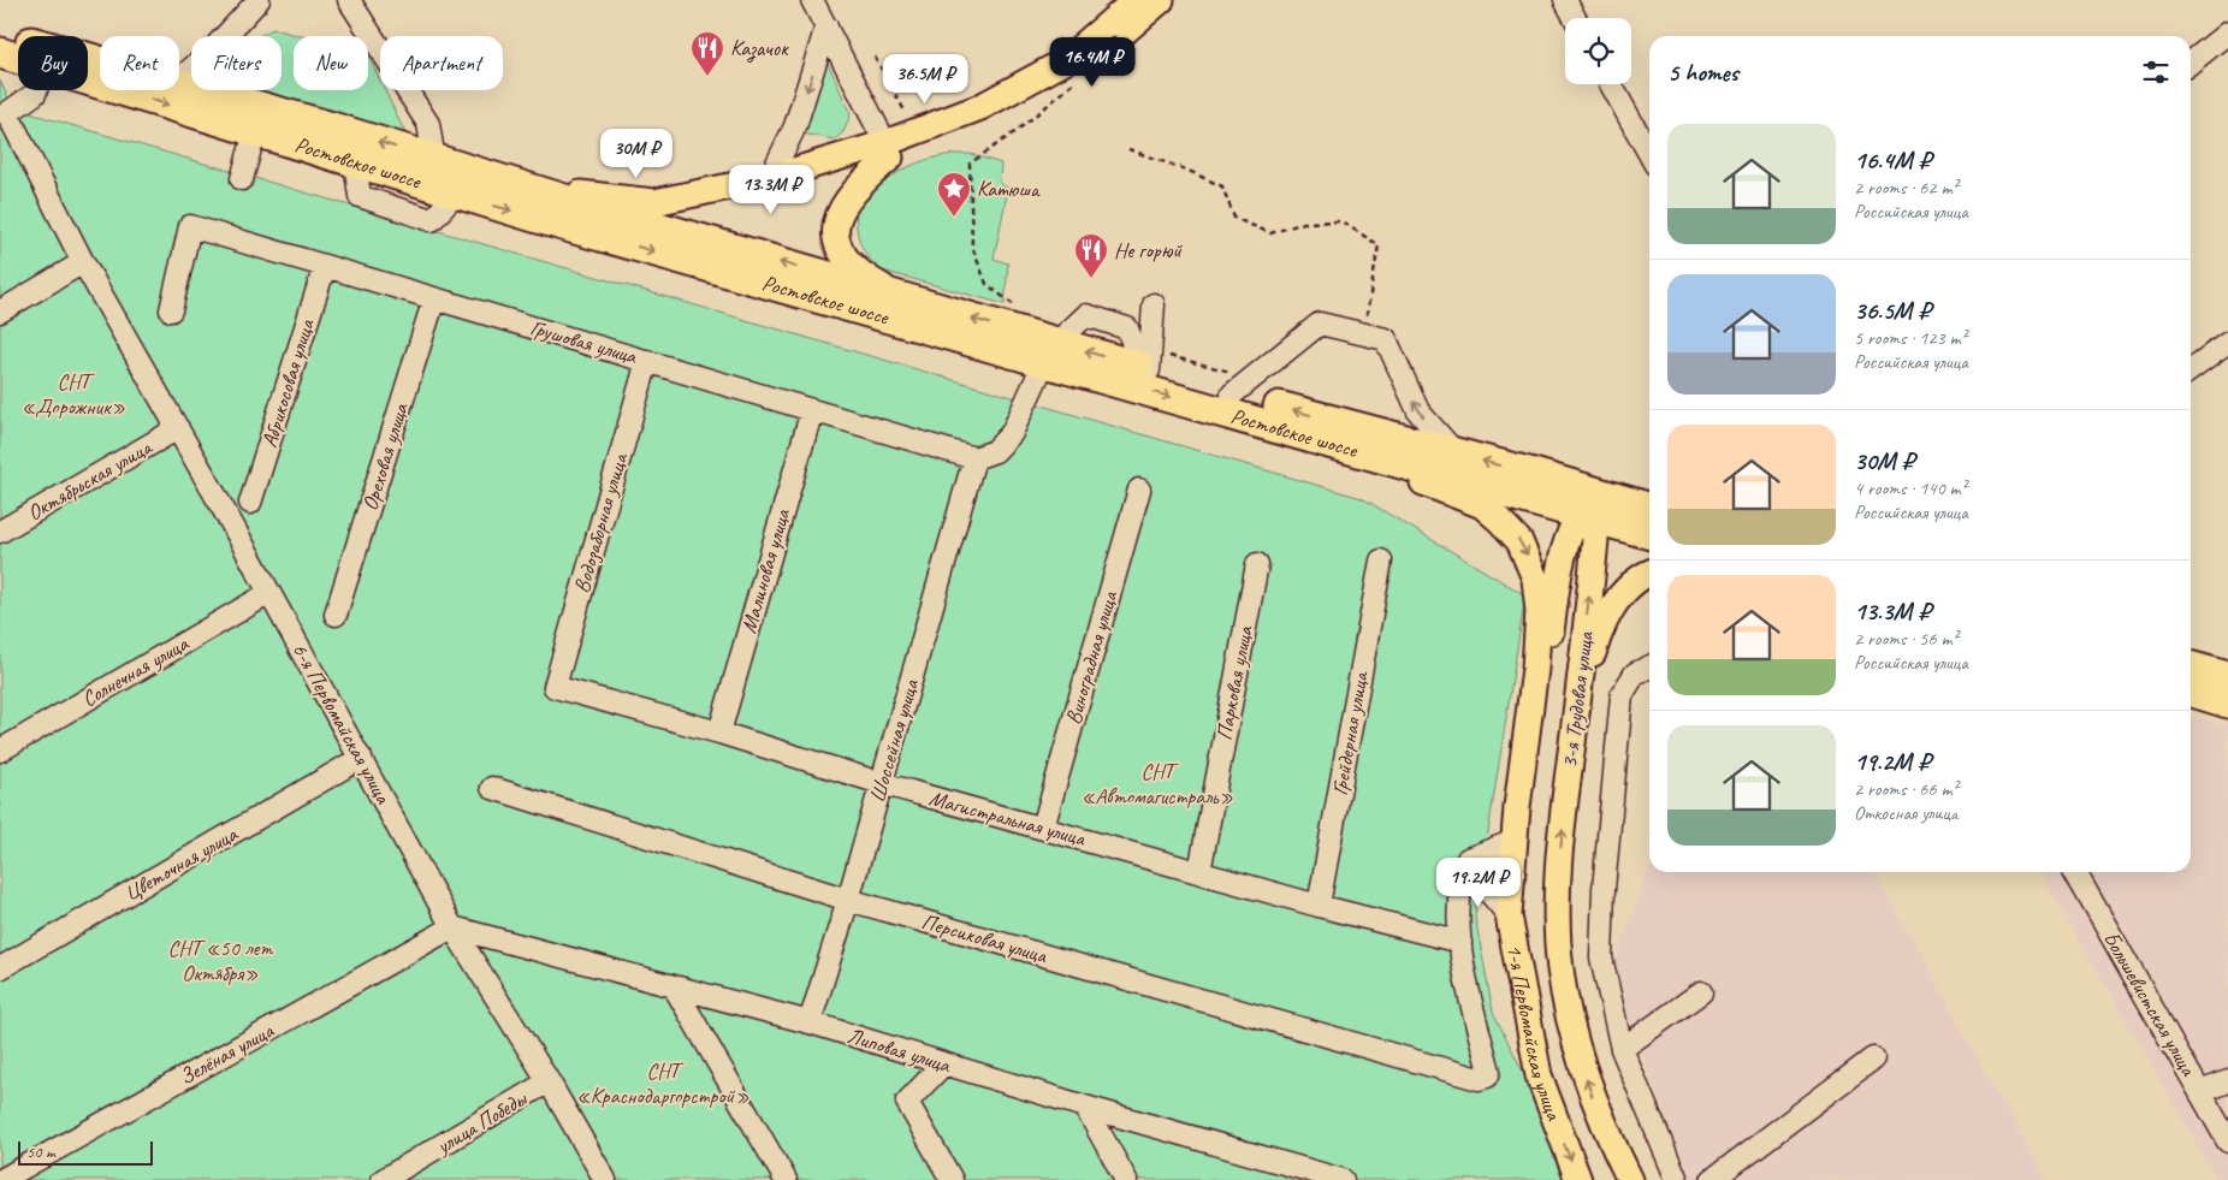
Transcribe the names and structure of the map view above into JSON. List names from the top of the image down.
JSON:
{
  "streets": {
    "highway": ["Ростовское шоссе"],
    "main road": ["3-я Трудовая улица", "1-я Первомайская улица"],
    "street": [
      "Грушовая улица",
      "Абрикосовая улица",
      "Ореховая улица",
      "Октябрьская улица",
      "Водозаборная улица",
      "Малиновая улица",
      "Виноградная улица",
      "Солнечная улица",
      "Парковая улица",
      "6-я Первомайская улица",
      "Грейдерная улица",
      "Шоссейная улица",
      "Магистральная улица",
      "Цветочная улица",
      "Персиковая улица",
      "Большевистская улица",
      "Липовая улица",
      "Зелёная улица",
      "улица Победы"
    ]
  },
  "crossings": [
    ["Ростовское шоссе", "3-я Трудовая улица"],
    ["Грушовая улица", "Абрикосовая улица"],
    ["Грушовая улица", "Ореховая улица"],
    ["Грушовая улица", "Водозаборная улица"],
    ["Грушовая улица", "Малиновая улица"],
    ["Грушовая улица", "Шоссейная улица"],
    ["Октябрьская улица", "6-я Первомайская улица"],
    ["Водозаборная улица", "Магистральная улица"],
    ["Малиновая улица", "Магистральная улица"],
    ["Виноградная улица", "Магистральная улица"],
    ["Солнечная улица", "6-я Первомайская улица"],
    ["Парковая улица", "Магистральная улица"],
    ["3-я Трудовая улица", "1-я Первомайская улица"],
    ["6-я Первомайская улица", "Цветочная улица"],
    ["6-я Первомайская улица", "Липовая улица"],
    ["6-я Первомайская улица", "Зелёная улица"],
    ["6-я Первомайская улица", "улица Победы"],
    ["Грейдерная улица", "Магистральная улица"],
    ["Шоссейная улица", "Магистральная улица"],
    ["Шоссейная улица", "Персиковая улица"],
    ["Шоссейная улица", "Липовая улица"],
    ["Магистральная улица", "Персиковая улица"],
    ["Липовая улица", "Зелёная улица"]
  ],
  "one_way": ["1-я Первомайская улица"],
  "parks": [
    "СНТ «Дорожник»",
    "СНТ «Автомагистраль»",
    "СНТ «50 лет Октября»",
    "СНТ «Краснодаргорстрой»"
  ],
  "places": {
    "restaurant": ["Казачок", "Не горюй"],
    "place": ["Катюша"]
  },
  "scale_bar": "50 m",
  "page": {
    "chip": [
      "Buy",
      "Rent",
      "Filters",
      "New",
      "Apartment"
    ],
    "heading": "5 homes",
    "price": [
      "16.4M ₽",
      "36.5M ₽",
      "30M ₽",
      "13.3M ₽",
      "19.2M ₽"
    ],
    "list": [
      {
        "name": "16.4M ₽",
        "note": "2 rooms · 62 m² · Российская улица"
      },
      {
        "name": "36.5M ₽",
        "note": "5 rooms · 123 m² · Российская улица"
      },
      {
        "name": "30M ₽",
        "note": "4 rooms · 140 m² · Российская улица"
      },
      {
        "name": "13.3M ₽",
        "note": "2 rooms · 56 m² · Российская улица"
      },
      {
        "name": "19.2M ₽",
        "note": "2 rooms · 66 m² · Откосная улица"
      }
    ],
    "scale": "50 m"
  }
}
